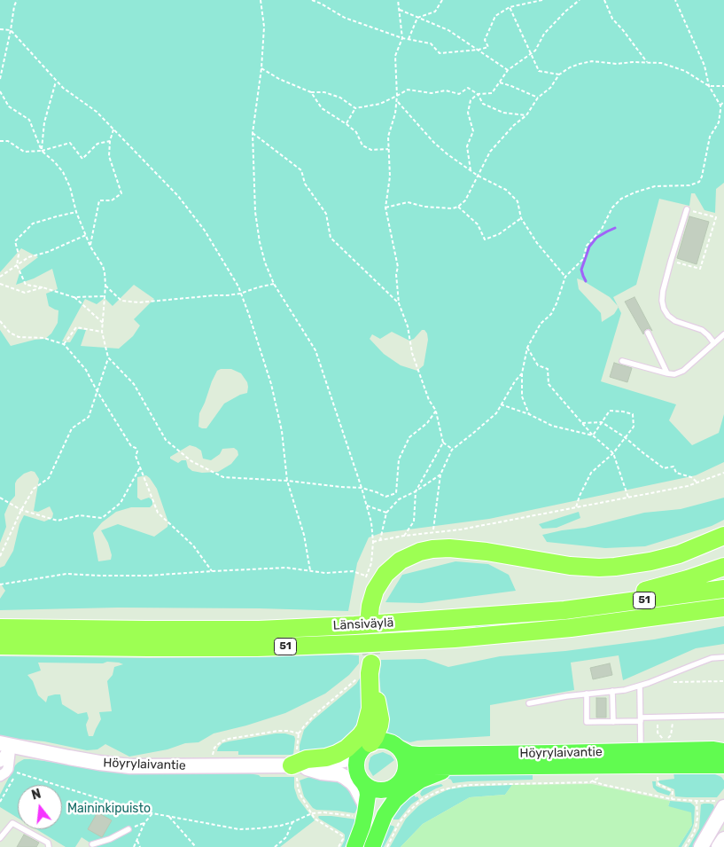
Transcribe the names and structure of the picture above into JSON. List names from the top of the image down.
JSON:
{
  "streets": {
    "highway": ["51", "Länsiväylä"],
    "main road": ["Höyrylaivantie"]
  },
  "parks": ["Maininkipuisto"],
  "north": "top"
}
